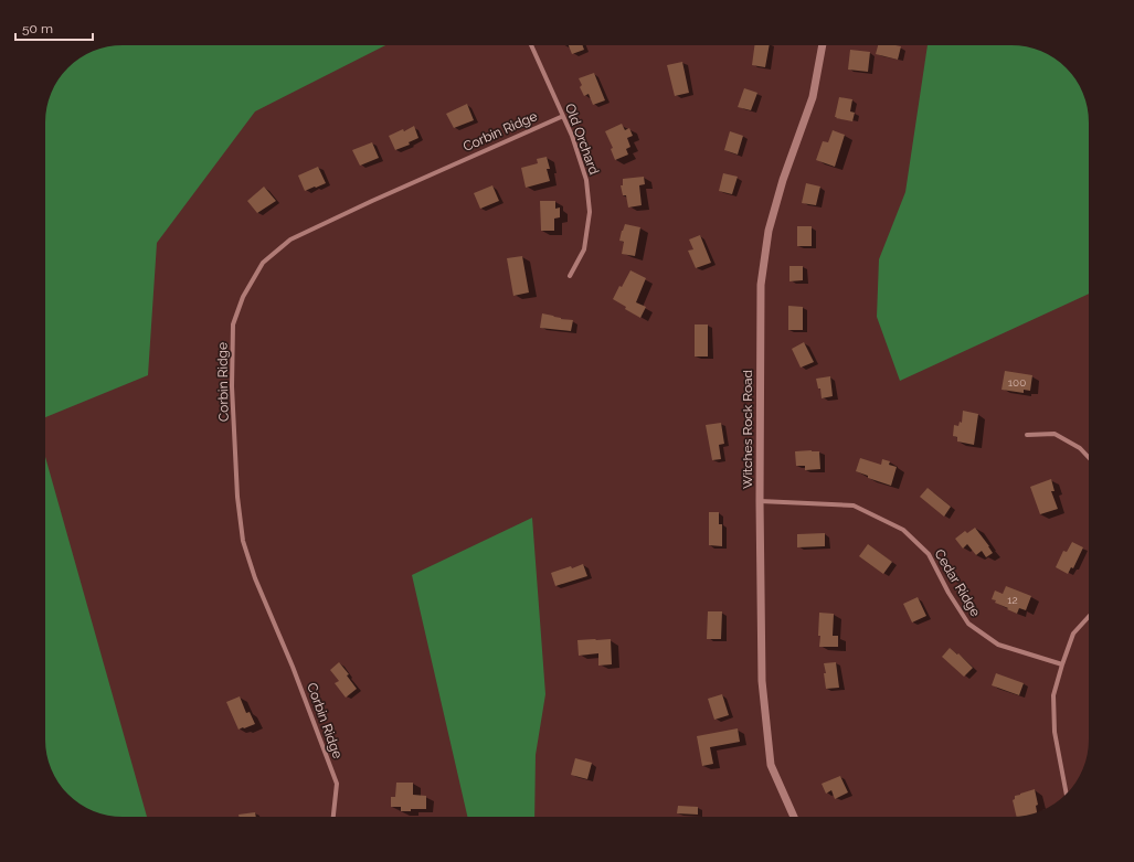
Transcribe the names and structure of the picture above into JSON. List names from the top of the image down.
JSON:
{
  "streets": {
    "street": [
      "Corbin Ridge",
      "Old Orchard",
      "Witches Rock Road",
      "Cedar Ridge"
    ]
  },
  "crossings": [
    ["Corbin Ridge", "Old Orchard"],
    ["Witches Rock Road", "Cedar Ridge"]
  ],
  "house_numbers": ["100", "12"],
  "scale_bar": "50 m"
}
